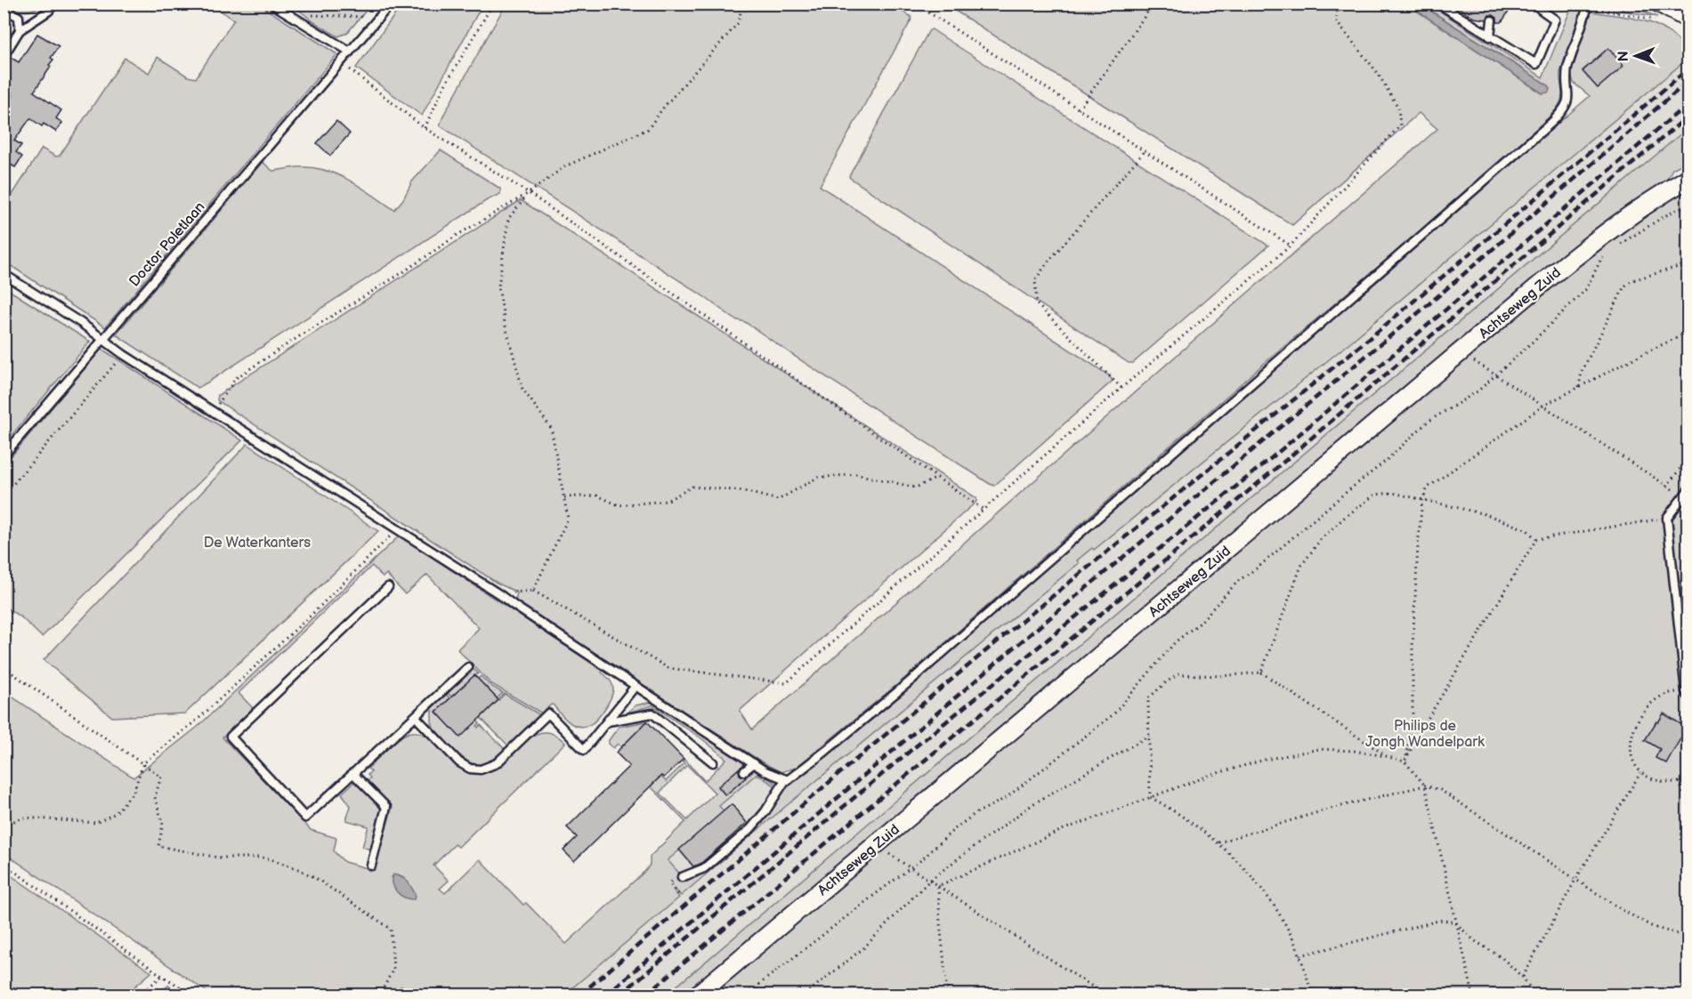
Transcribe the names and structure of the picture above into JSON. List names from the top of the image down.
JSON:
{
  "streets": {
    "street": ["Achtseweg Zuid"],
    "lane": ["Doctor Poletlaan"]
  },
  "parks": ["De Waterkanters", "Philips de Jongh Wandelpark"],
  "north": "left"
}
